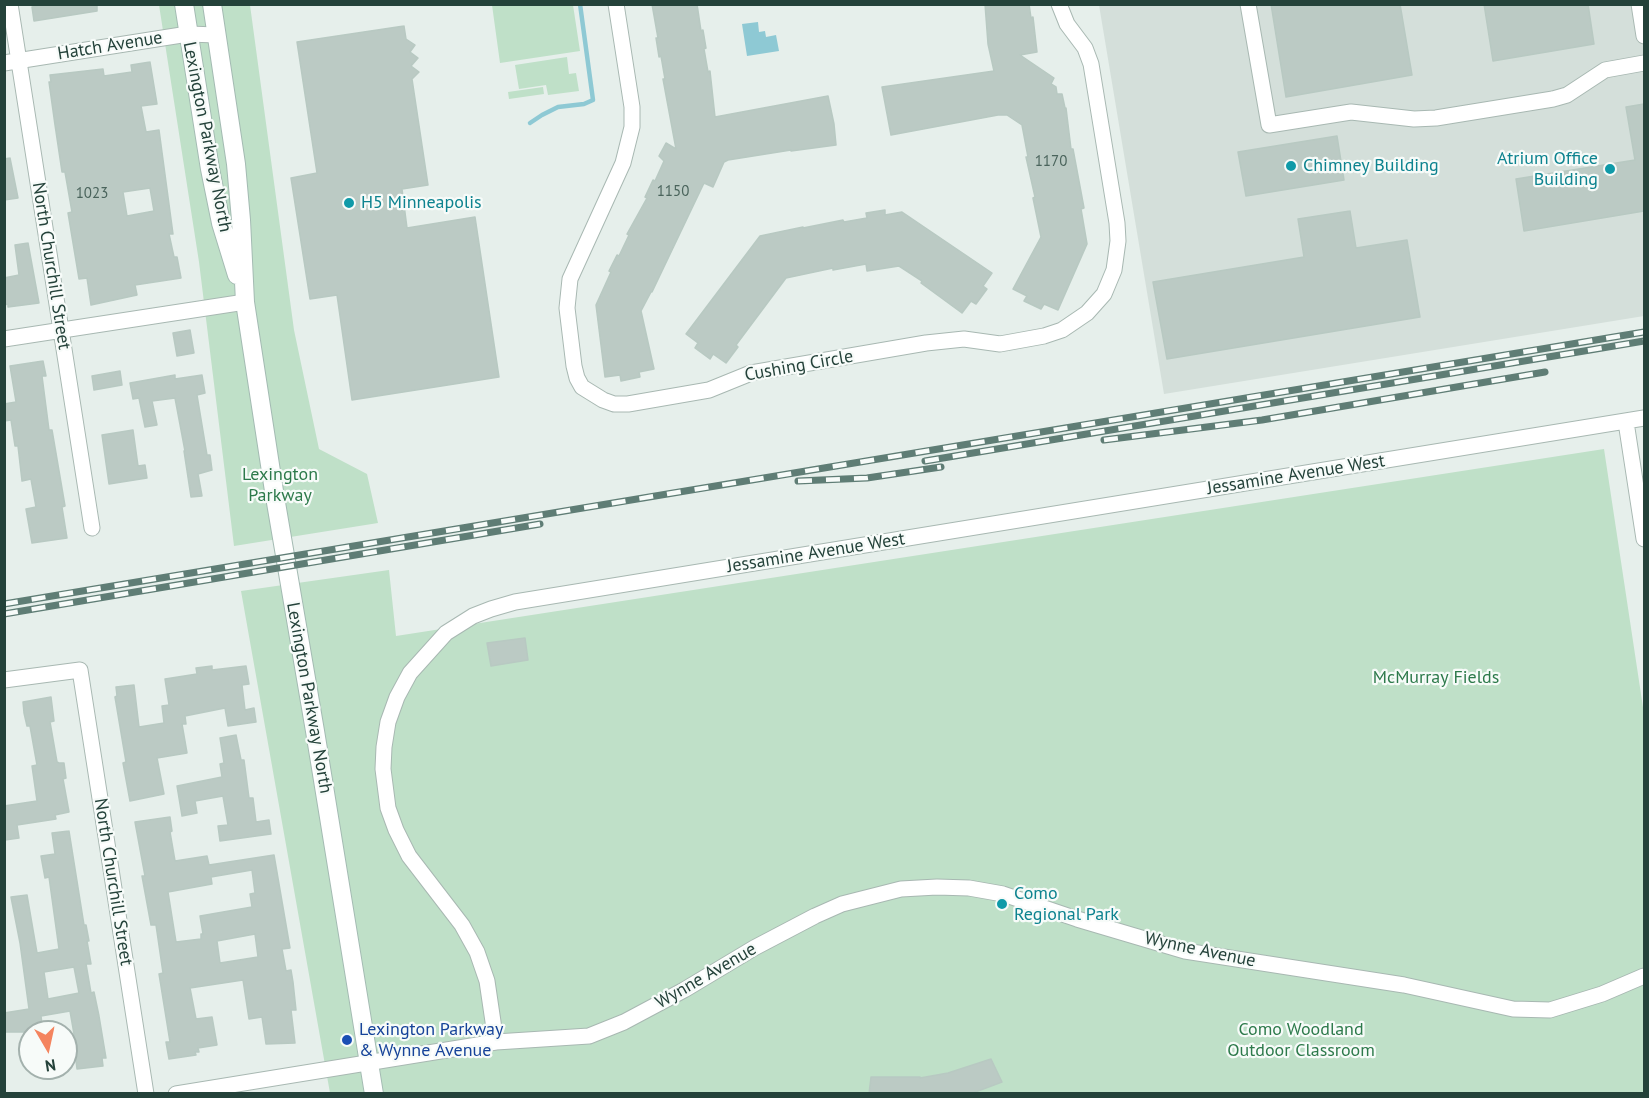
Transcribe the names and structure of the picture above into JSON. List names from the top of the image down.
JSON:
{
  "streets": {
    "main road": ["Lexington Parkway North"],
    "street": [
      "Hatch Avenue",
      "North Churchill Street",
      "Cushing Circle",
      "Jessamine Avenue West",
      "Wynne Avenue"
    ]
  },
  "crossings": [
    ["Hatch Avenue", "Lexington Parkway North"],
    ["Hatch Avenue", "North Churchill Street"],
    ["Lexington Parkway North", "Wynne Avenue"],
    ["Jessamine Avenue West", "Wynne Avenue"]
  ],
  "parks": ["Lexington Parkway", "McMurray Fields", "Como Woodland Outdoor Classroom"],
  "places": [
    "Chimney Building",
    "Atrium Office Building",
    "H5 Minneapolis",
    "Como Regional Park",
    "Lexington Parkway & Wynne Avenue"
  ],
  "house_numbers": ["1170", "1150", "1023"],
  "north": "bottom"
}
